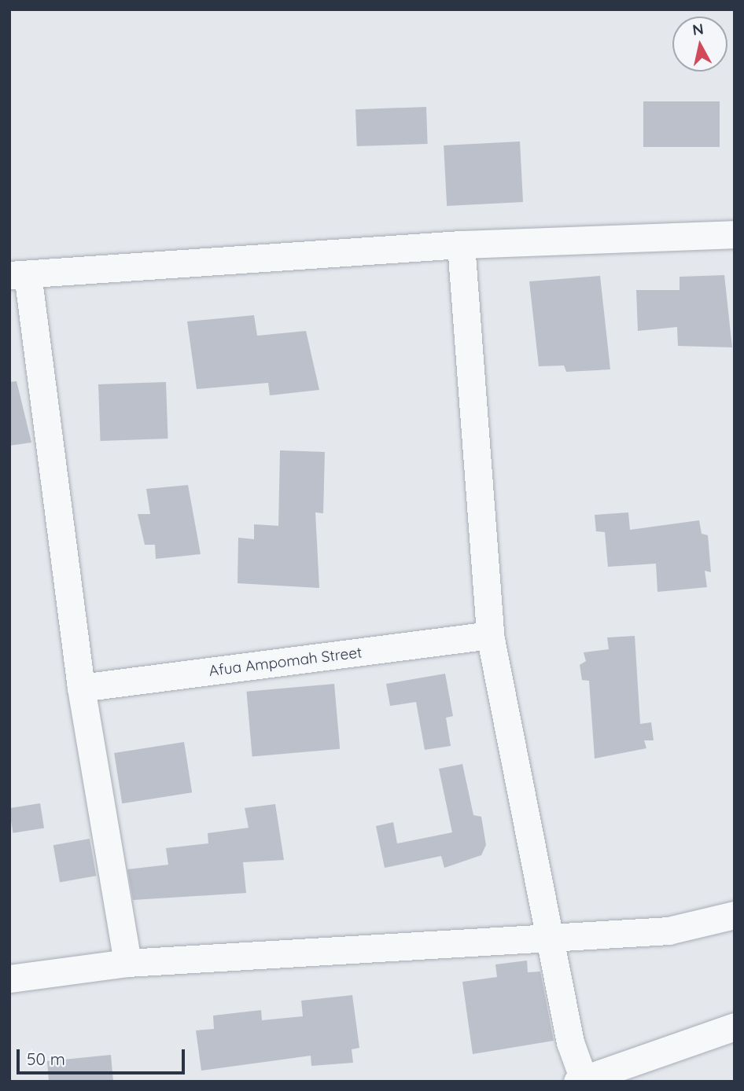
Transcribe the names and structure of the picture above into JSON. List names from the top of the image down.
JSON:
{
  "streets": {
    "street": ["Afua Ampomah Street"]
  },
  "scale_bar": "50 m",
  "north": "top"
}
